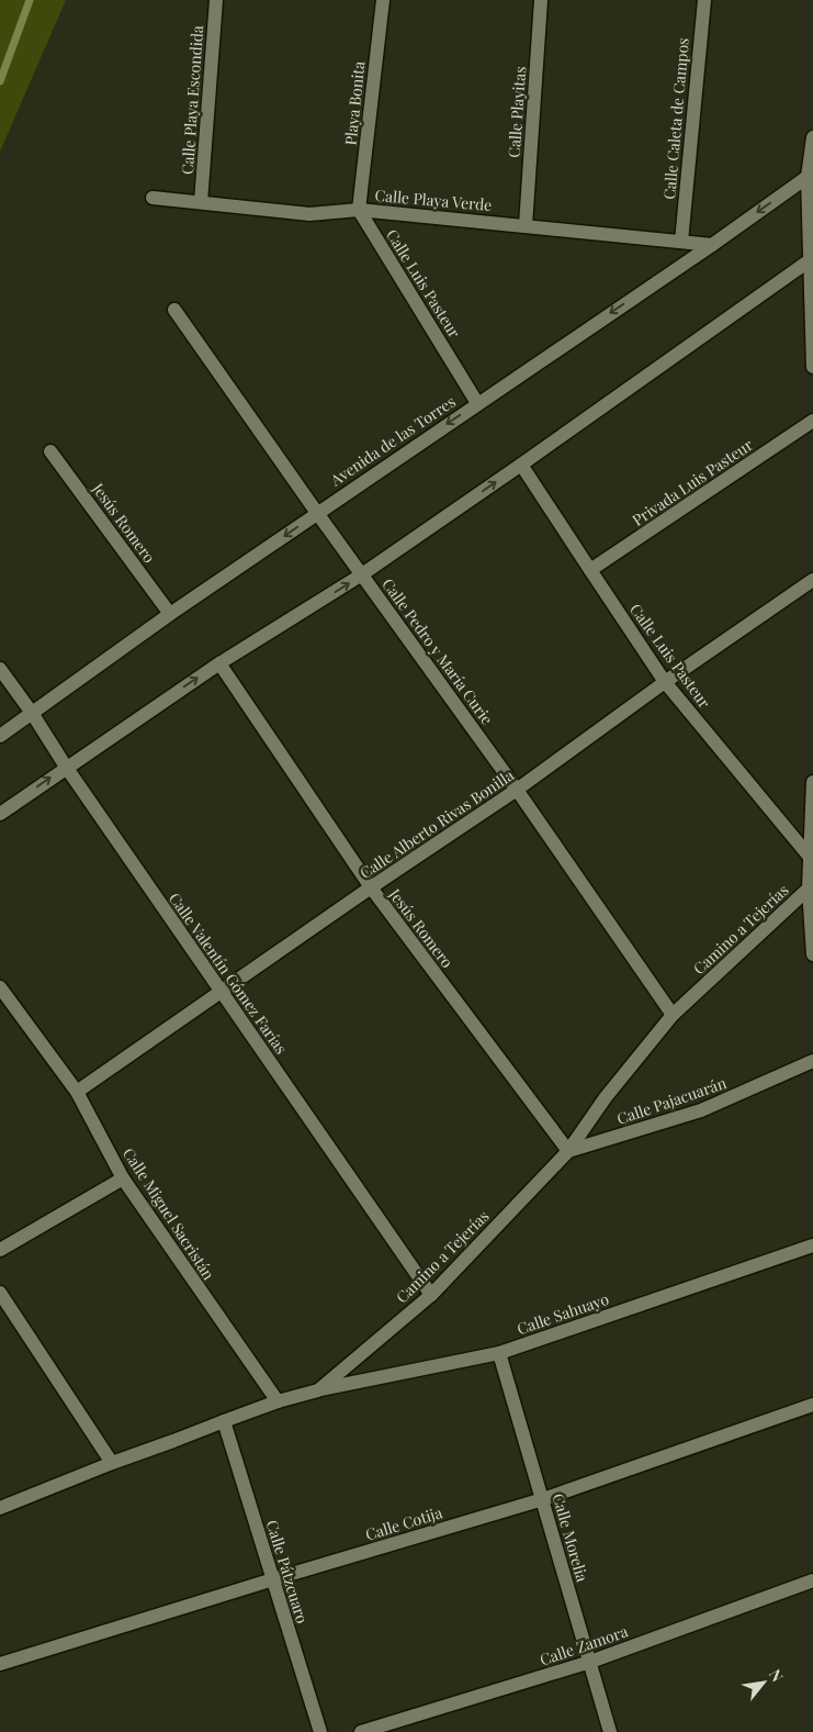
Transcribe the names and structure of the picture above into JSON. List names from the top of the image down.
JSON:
{
  "streets": {
    "street": [
      "Calle Playa Escondida",
      "Playa Bonita",
      "Calle Playitas",
      "Calle Caleta de Campos",
      "Calle Playa Verde",
      "Calle Luis Pasteur",
      "Avenida de las Torres",
      "Privada Luis Pasteur",
      "Jesús Romero",
      "Calle Pedro y María Curie",
      "Calle Alberto Rivas Bonilla",
      "Camino a Tejerías",
      "Calle Valentín Gómez Farías",
      "Calle Pajacuarán",
      "Calle Miguel Sacristán",
      "Calle Sahuayo",
      "Calle Cotija",
      "Calle Morelia",
      "Calle Pátzcuaro",
      "Calle Zamora"
    ]
  },
  "crossings": [
    ["Calle Playa Escondida", "Calle Playa Verde"],
    ["Playa Bonita", "Calle Playa Verde"],
    ["Playa Bonita", "Calle Luis Pasteur"],
    ["Calle Playitas", "Calle Playa Verde"],
    ["Calle Caleta de Campos", "Calle Playa Verde"],
    ["Calle Playa Verde", "Calle Luis Pasteur"],
    ["Calle Playa Verde", "Avenida de las Torres"],
    ["Calle Luis Pasteur", "Avenida de las Torres"],
    ["Calle Luis Pasteur", "Privada Luis Pasteur"],
    ["Calle Luis Pasteur", "Calle Alberto Rivas Bonilla"],
    ["Avenida de las Torres", "Jesús Romero"],
    ["Avenida de las Torres", "Calle Pedro y María Curie"],
    ["Avenida de las Torres", "Calle Valentín Gómez Farías"],
    ["Jesús Romero", "Calle Alberto Rivas Bonilla"],
    ["Jesús Romero", "Camino a Tejerías"],
    ["Jesús Romero", "Calle Pajacuarán"],
    ["Calle Pedro y María Curie", "Calle Alberto Rivas Bonilla"],
    ["Calle Pedro y María Curie", "Camino a Tejerías"],
    ["Calle Alberto Rivas Bonilla", "Calle Valentín Gómez Farías"],
    ["Calle Alberto Rivas Bonilla", "Calle Miguel Sacristán"],
    ["Camino a Tejerías", "Calle Valentín Gómez Farías"],
    ["Camino a Tejerías", "Calle Pajacuarán"],
    ["Camino a Tejerías", "Calle Miguel Sacristán"],
    ["Camino a Tejerías", "Calle Sahuayo"],
    ["Camino a Tejerías", "Calle Pátzcuaro"],
    ["Calle Sahuayo", "Calle Morelia"],
    ["Calle Cotija", "Calle Morelia"],
    ["Calle Cotija", "Calle Pátzcuaro"],
    ["Calle Morelia", "Calle Zamora"]
  ],
  "north": "top right"
}
